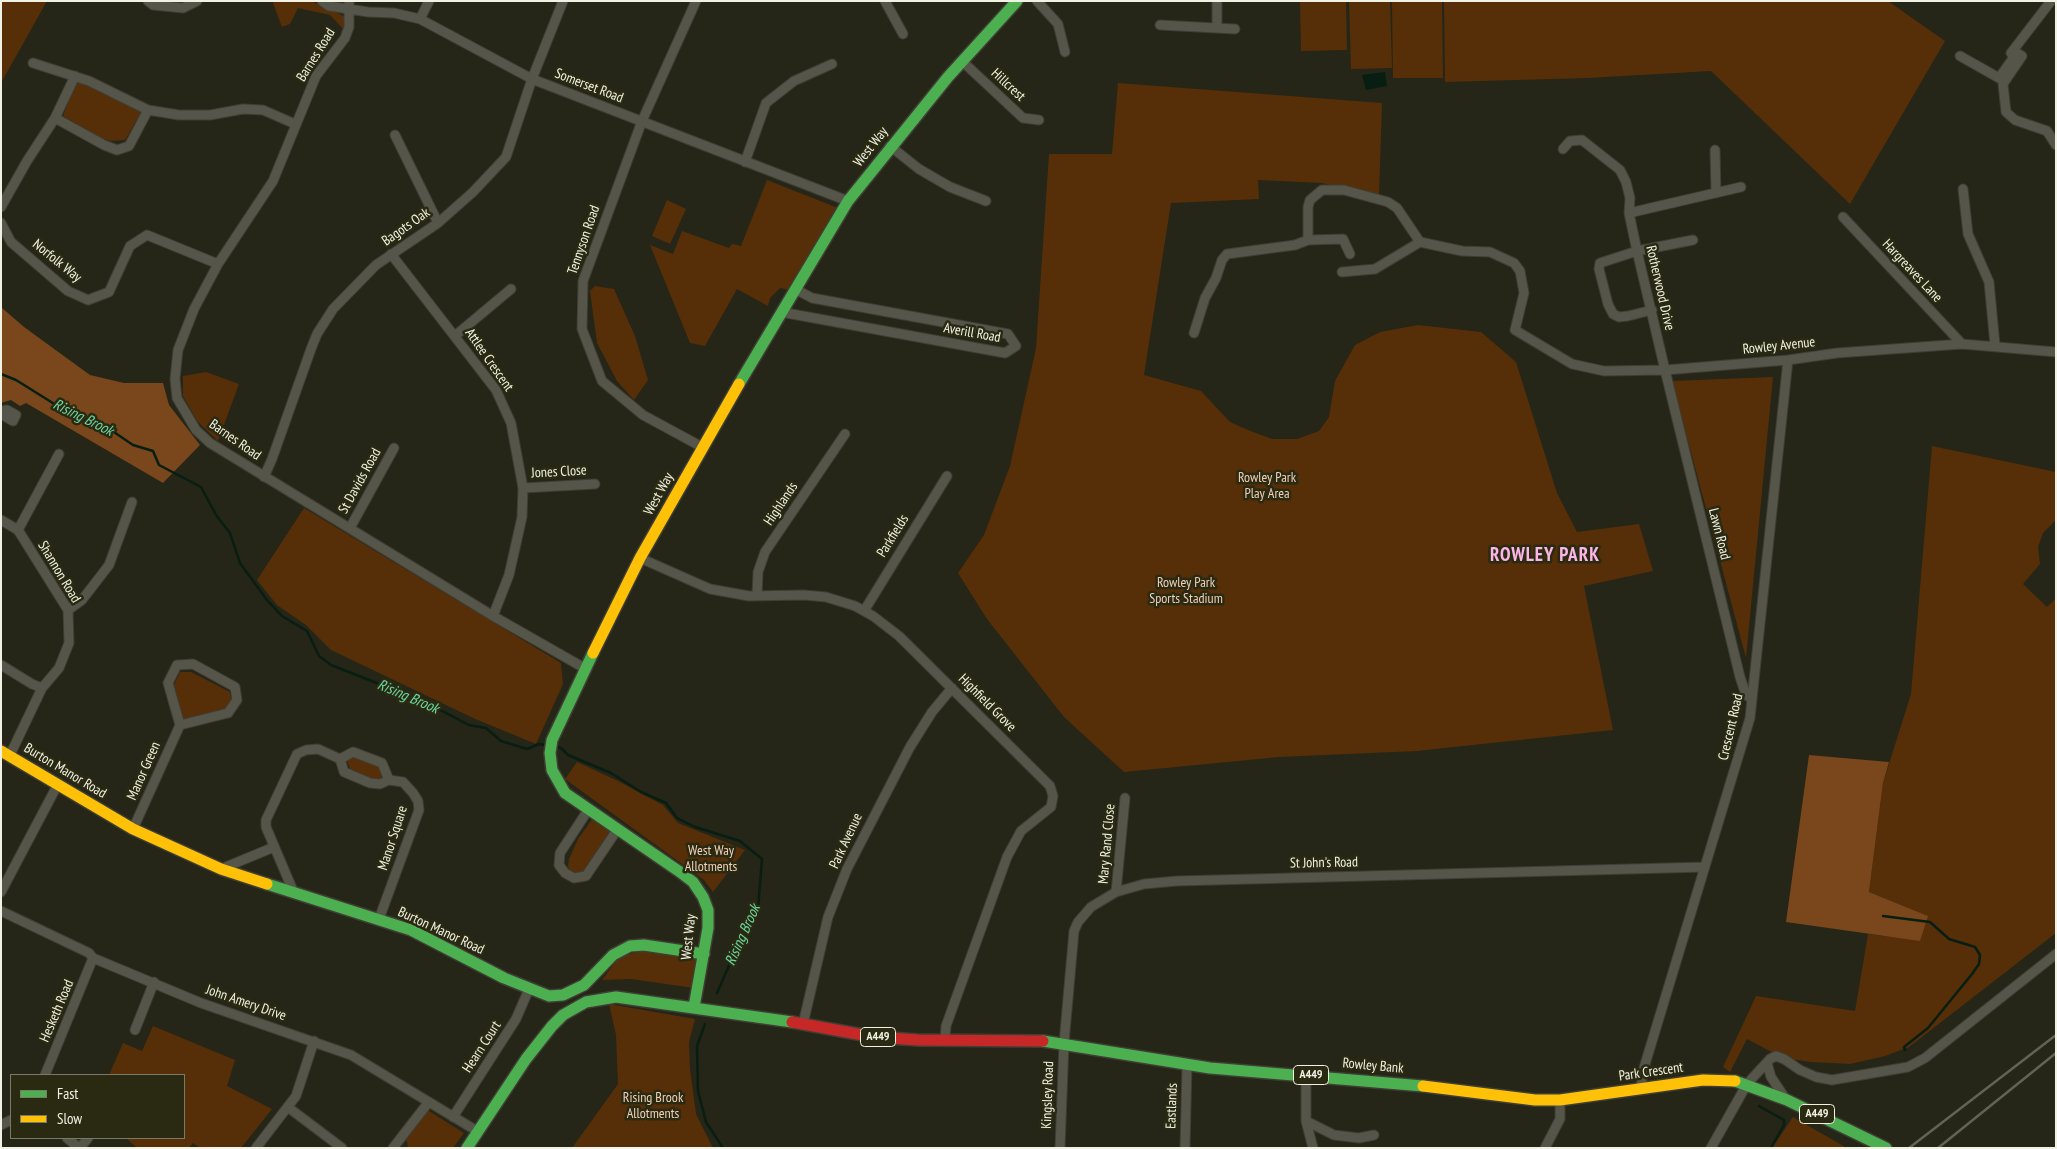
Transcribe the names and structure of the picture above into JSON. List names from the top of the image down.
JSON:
{
  "streets": {
    "main road": [
      "West Way",
      "Burton Manor Road",
      "A449",
      "Rowley Bank",
      "Park Crescent"
    ],
    "street": [
      "Barnes Road",
      "Hillcrest",
      "Somerset Road",
      "Bagots Oak",
      "Tennyson Road",
      "Norfolk Way",
      "Hargreaves Lane",
      "Rotherwood Drive",
      "Averill Road",
      "Rowley Avenue",
      "Attlee Crescent",
      "Jones Close",
      "St Davids Road",
      "Highlands",
      "Lawn Road",
      "Parkfields",
      "Shannon Road",
      "Highfield Grove",
      "Crescent Road",
      "Manor Green",
      "Manor Square",
      "Park Avenue",
      "Mary Rand Close",
      "St John's Road",
      "John Amery Drive",
      "Hesketh Road",
      "Hearn Court",
      "Kingsley Road",
      "Eastlands"
    ]
  },
  "crossings": [
    ["Barnes Road", "Somerset Road"],
    ["Barnes Road", "West Way"],
    ["Barnes Road", "Bagots Oak"],
    ["Barnes Road", "Norfolk Way"],
    ["Barnes Road", "Attlee Crescent"],
    ["Barnes Road", "St Davids Road"],
    ["Hillcrest", "West Way"],
    ["Somerset Road", "West Way"],
    ["Somerset Road", "Bagots Oak"],
    ["Somerset Road", "Tennyson Road"],
    ["West Way", "Tennyson Road"],
    ["West Way", "Averill Road"],
    ["West Way", "Highfield Grove"],
    ["West Way", "Burton Manor Road"],
    ["West Way", "A449"],
    ["Bagots Oak", "Attlee Crescent"],
    ["Hargreaves Lane", "Rowley Avenue"],
    ["Rotherwood Drive", "Rowley Avenue"],
    ["Rotherwood Drive", "Lawn Road"],
    ["Rowley Avenue", "Lawn Road"],
    ["Rowley Avenue", "Crescent Road"],
    ["Attlee Crescent", "Jones Close"],
    ["Highlands", "Highfield Grove"],
    ["Lawn Road", "Crescent Road"],
    ["Parkfields", "Highfield Grove"],
    ["Shannon Road", "Burton Manor Road"],
    ["Highfield Grove", "Park Avenue"],
    ["Highfield Grove", "A449"],
    ["Crescent Road", "St John's Road"],
    ["Crescent Road", "Park Crescent"],
    ["Burton Manor Road", "Manor Green"],
    ["Burton Manor Road", "Manor Square"],
    ["Burton Manor Road", "Hearn Court"],
    ["Park Avenue", "A449"],
    ["Mary Rand Close", "St John's Road"],
    ["St John's Road", "A449"],
    ["St John's Road", "Rowley Bank"],
    ["St John's Road", "Kingsley Road"],
    ["John Amery Drive", "Hesketh Road"],
    ["John Amery Drive", "A449"],
    ["John Amery Drive", "Hearn Court"],
    ["A449", "Rowley Bank"],
    ["A449", "Park Crescent"],
    ["A449", "Kingsley Road"],
    ["Rowley Bank", "Park Crescent"],
    ["Rowley Bank", "Kingsley Road"],
    ["Rowley Bank", "Eastlands"]
  ],
  "districts": ["ROWLEY PARK"],
  "water": ["Rising Brook"],
  "parks": [
    "Rowley Park Play Area",
    "Rowley Park Sports Stadium",
    "West Way Allotments",
    "Rising Brook Allotments"
  ],
  "legend": ["Fast", "Slow"]
}
